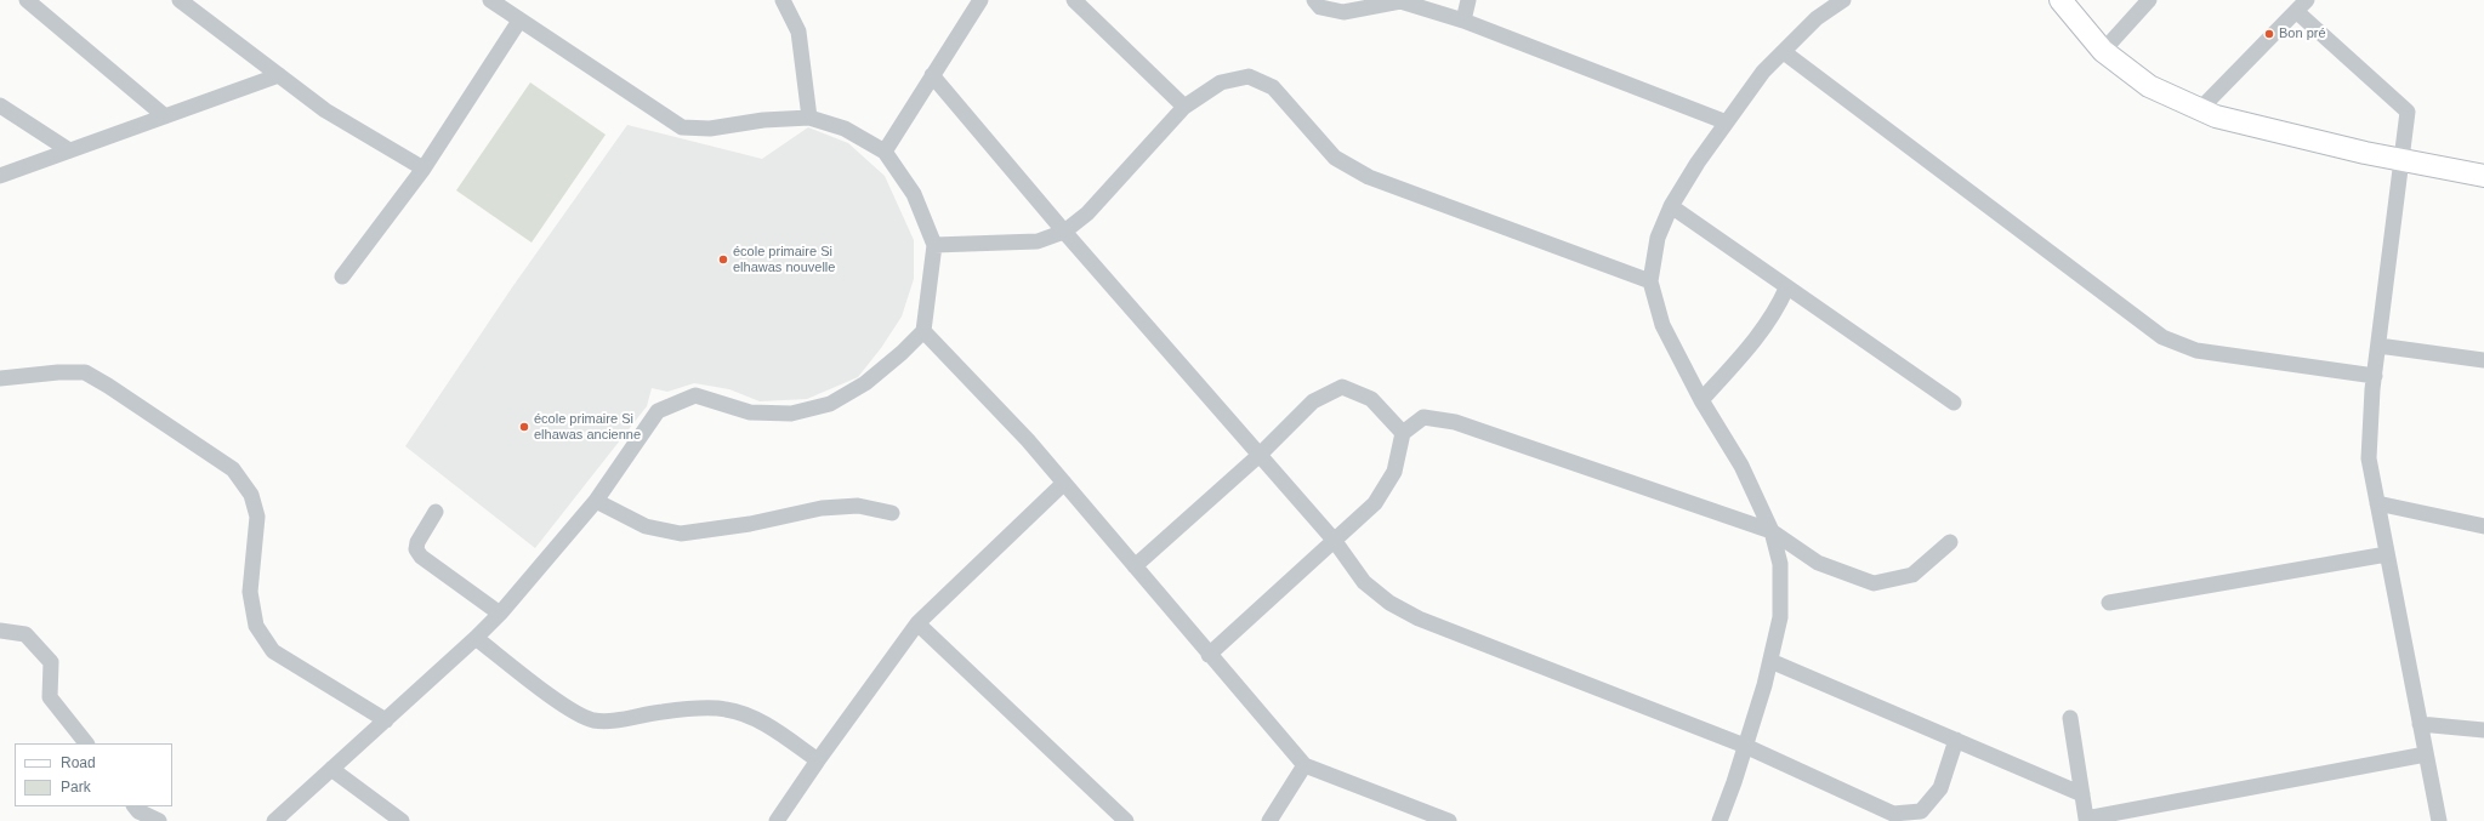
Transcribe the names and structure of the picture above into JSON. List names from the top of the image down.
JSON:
{
  "places": ["Bon pré", "école primaire Si elhawas nouvelle", "école primaire Si elhawas ancienne"],
  "legend": ["Road", "Park"]
}
